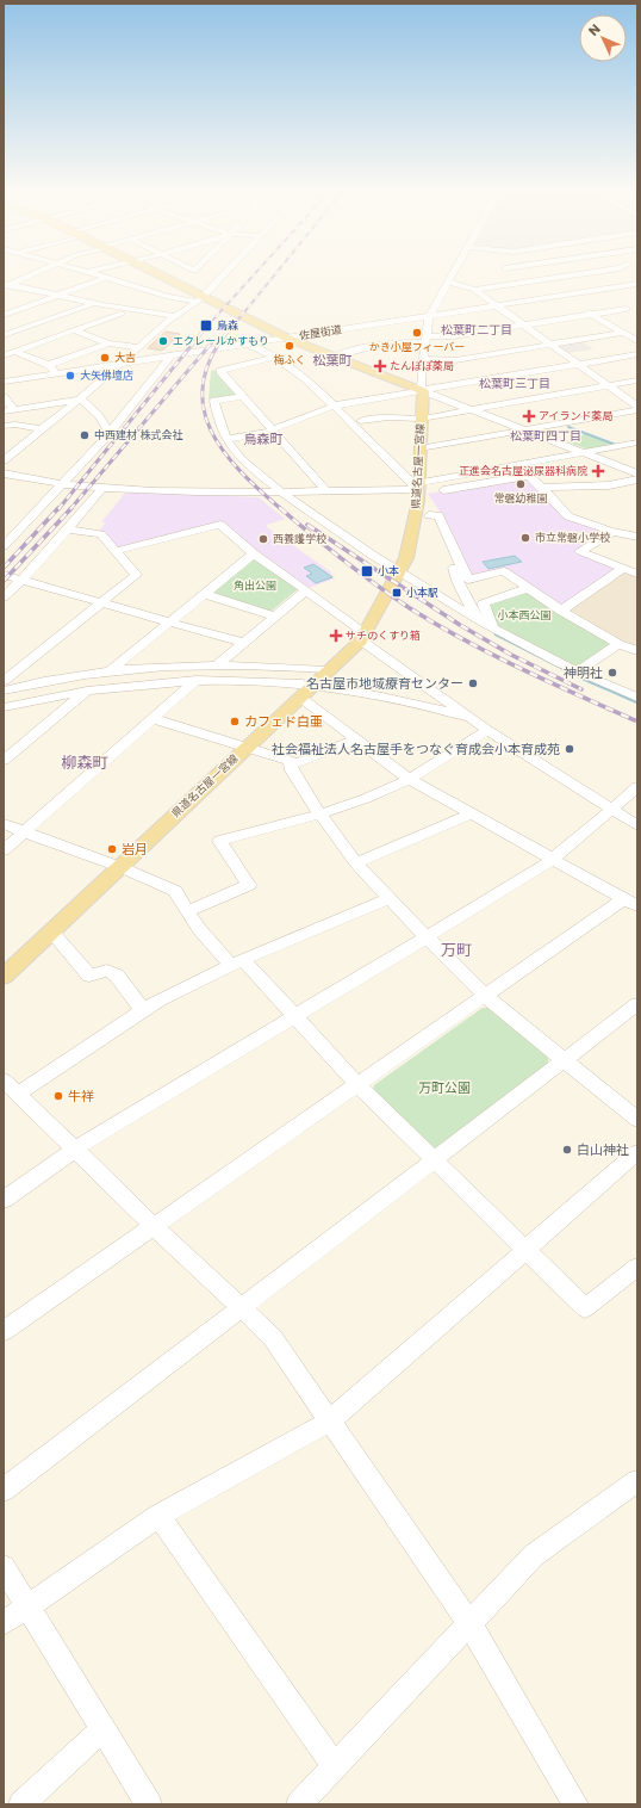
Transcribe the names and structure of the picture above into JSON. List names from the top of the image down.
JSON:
{
  "streets": {
    "main road": ["県道名古屋一宮線"],
    "street": ["佐屋街道"]
  },
  "districts": [
    "松葉町二丁目",
    "松葉町",
    "松葉町三丁目",
    "松葉町四丁目",
    "烏森町",
    "柳森町",
    "万町"
  ],
  "parks": ["角出公園", "小本西公園", "万町公園"],
  "places": {
    "transit": ["烏森", "小本", "小本駅"],
    "other": [
      "かき小屋フィーバー",
      "エクレールかすもり",
      "梅ふく",
      "大吉",
      "大矢佛壇店",
      "中西建材 株式会社",
      "常磐幼稚園",
      "市立常磐小学校",
      "西養護学校",
      "神明社",
      "名古屋市地域療育センター",
      "カフェド白亜",
      "社会福祉法人名古屋手をつなぐ育成会小本育成苑",
      "岩月",
      "牛祥",
      "白山神社"
    ],
    "health": [
      "たんぽぽ薬局",
      "アイランド薬局",
      "正進会名古屋泌尿器科病院",
      "サチのくすり箱"
    ]
  },
  "north": "top left"
}
